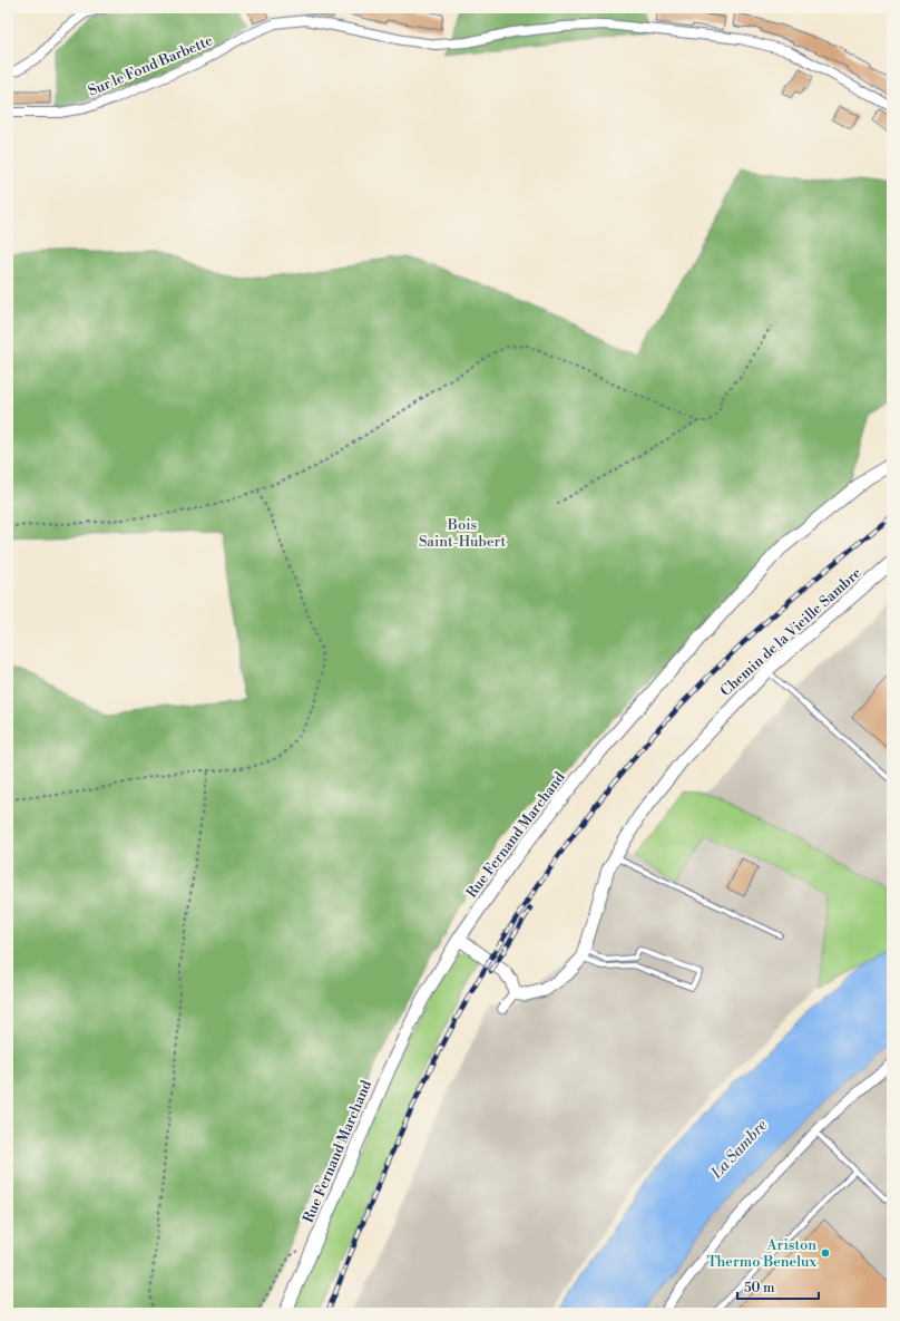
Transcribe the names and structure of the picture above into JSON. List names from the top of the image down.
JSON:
{
  "streets": {
    "street": ["Sur le Fond Barbette", "Chemin de la Vieille Sambre", "Rue Fernand Marchand"]
  },
  "water": ["La Sambre"],
  "parks": ["Bois Saint-Hubert"],
  "places": ["Ariston Thermo Benelux"],
  "scale_bar": "50 m"
}
